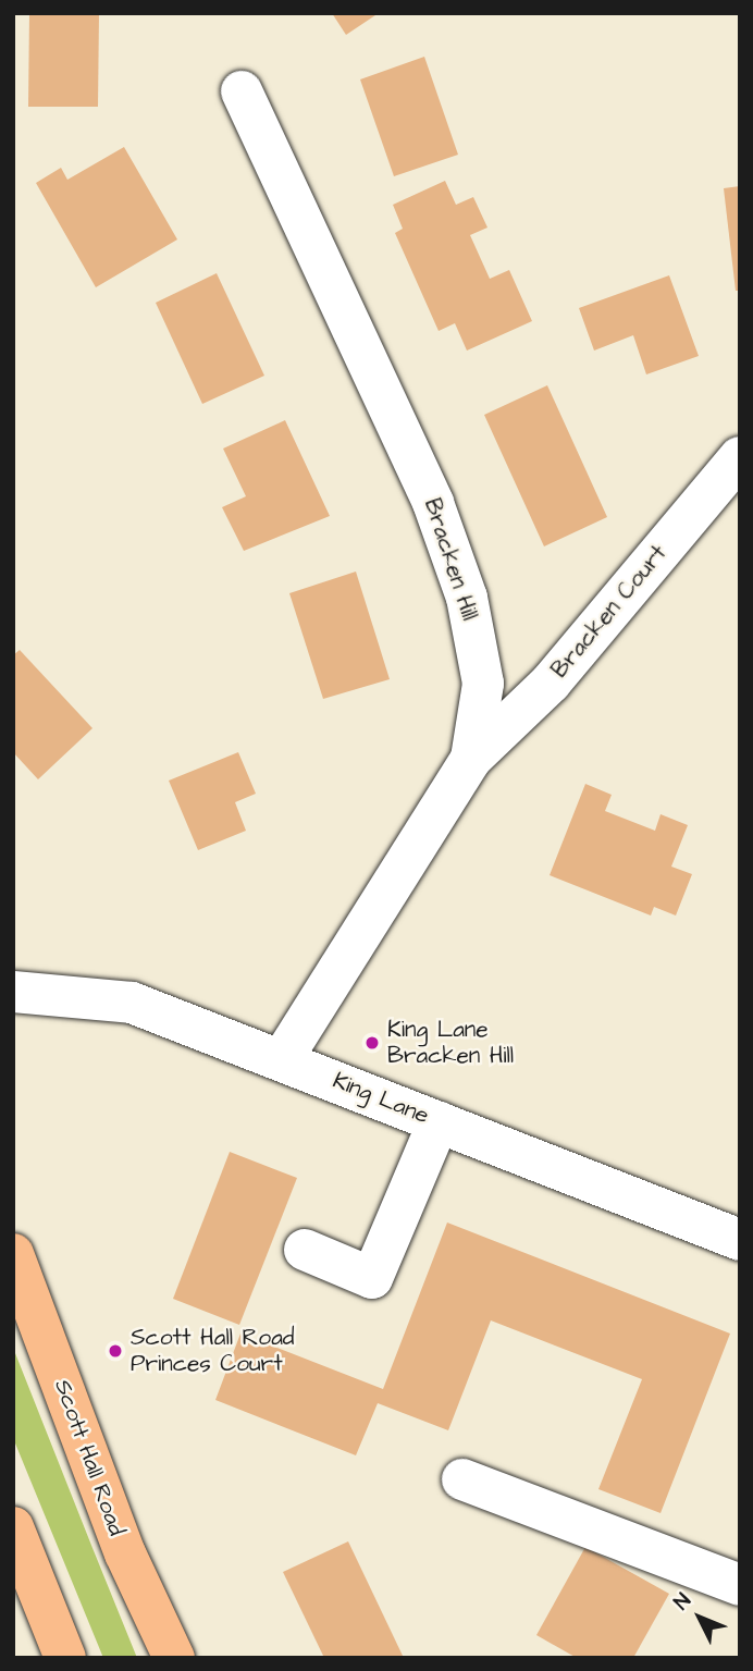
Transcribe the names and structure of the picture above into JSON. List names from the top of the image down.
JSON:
{
  "streets": {
    "highway": ["Scott Hall Road"],
    "street": ["Bracken Hill", "Bracken Court", "King Lane"]
  },
  "crossings": [
    ["Bracken Hill", "Bracken Court"],
    ["Bracken Hill", "King Lane"]
  ],
  "places": ["King Lane Bracken Hill", "Scott Hall Road Princes Court"],
  "north": "top left"
}
